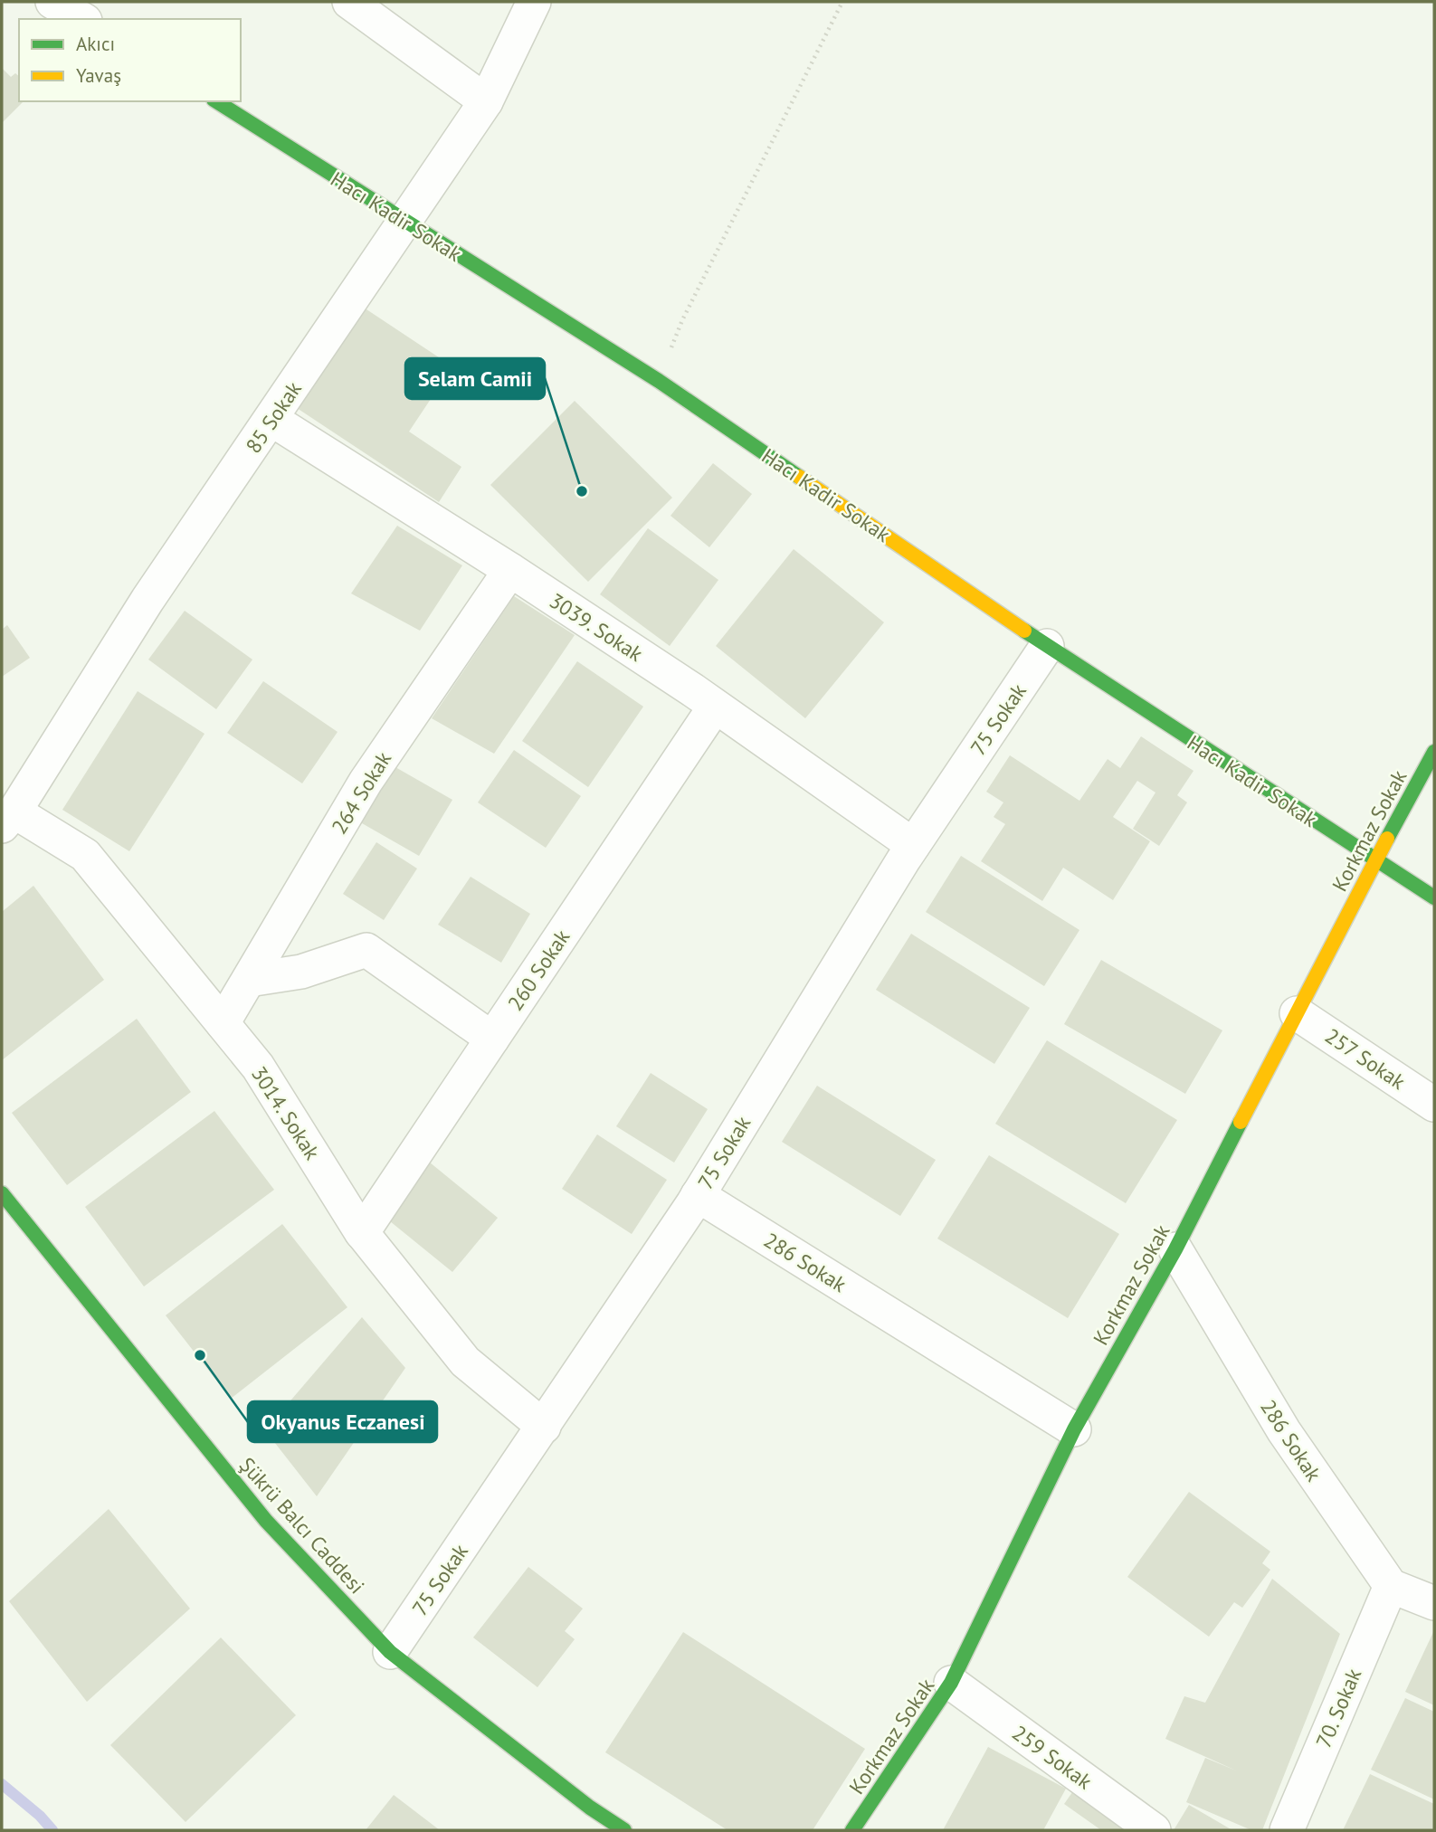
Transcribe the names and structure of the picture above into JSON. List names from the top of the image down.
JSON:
{
  "streets": {
    "street": [
      "Hacı Kadir Sokak",
      "85 Sokak",
      "3039. Sokak",
      "75 Sokak",
      "264 Sokak",
      "Korkmaz Sokak",
      "260 Sokak",
      "257 Sokak",
      "3014. Sokak",
      "286 Sokak",
      "Şükrü Balcı Caddesi",
      "70. Sokak",
      "259 Sokak"
    ]
  },
  "crossings": [
    ["Hacı Kadir Sokak", "85 Sokak"],
    ["Hacı Kadir Sokak", "75 Sokak"],
    ["Hacı Kadir Sokak", "Korkmaz Sokak"],
    ["85 Sokak", "3039. Sokak"],
    ["85 Sokak", "3014. Sokak"],
    ["3039. Sokak", "75 Sokak"],
    ["3039. Sokak", "264 Sokak"],
    ["3039. Sokak", "260 Sokak"],
    ["75 Sokak", "3014. Sokak"],
    ["75 Sokak", "286 Sokak"],
    ["75 Sokak", "Şükrü Balcı Caddesi"],
    ["264 Sokak", "3014. Sokak"],
    ["Korkmaz Sokak", "257 Sokak"],
    ["Korkmaz Sokak", "286 Sokak"],
    ["Korkmaz Sokak", "259 Sokak"],
    ["260 Sokak", "3014. Sokak"],
    ["286 Sokak", "70. Sokak"]
  ],
  "places": ["Selam Camii", "Okyanus Eczanesi"],
  "legend": ["Akıcı", "Yavaş"]
}
